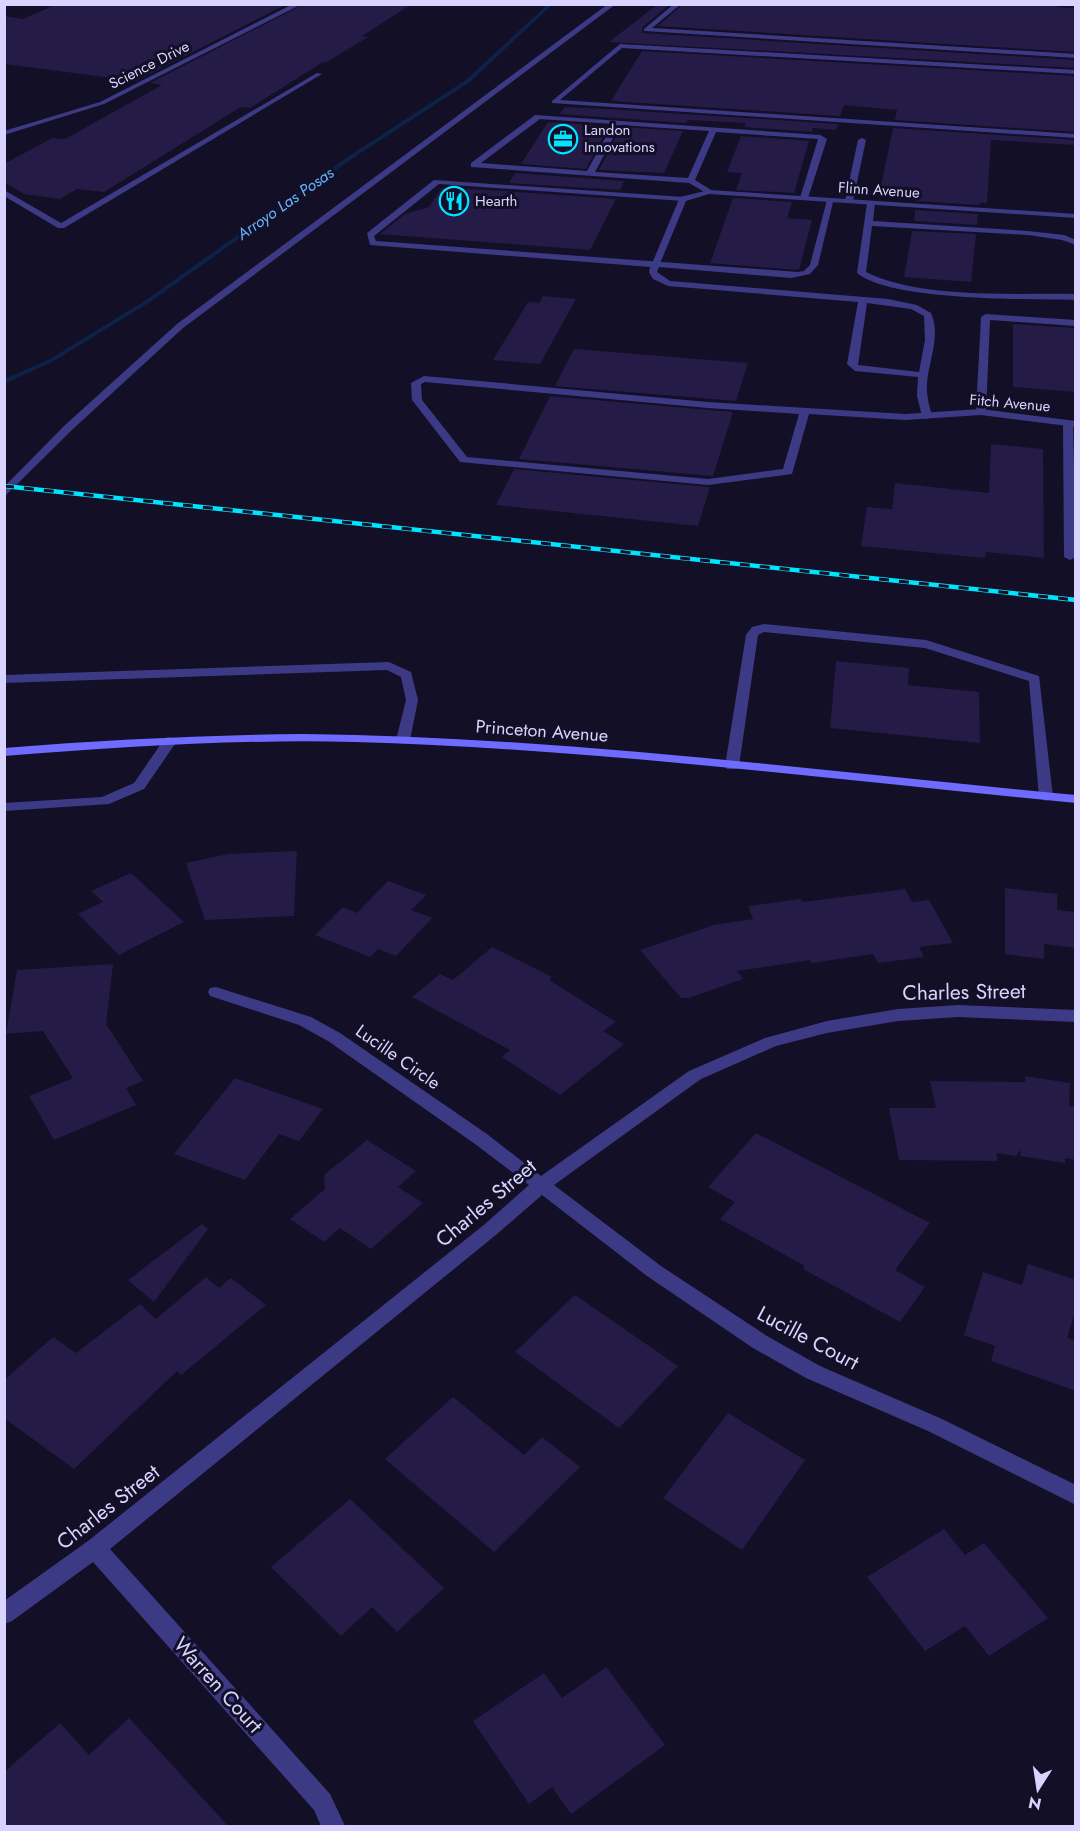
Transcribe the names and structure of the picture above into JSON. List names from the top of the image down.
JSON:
{
  "streets": {
    "street": [
      "Science Drive",
      "Flinn Avenue",
      "Fitch Avenue",
      "Princeton Avenue",
      "Charles Street",
      "Lucille Circle",
      "Lucille Court",
      "Warren Court"
    ]
  },
  "crossings": [
    ["Charles Street", "Lucille Circle"],
    ["Charles Street", "Lucille Court"],
    ["Charles Street", "Warren Court"],
    ["Lucille Circle", "Lucille Court"]
  ],
  "water": ["Arroyo Las Posas"],
  "places": {
    "office": ["Landon Innovations"],
    "restaurant": ["Hearth"]
  },
  "north": "bottom"
}
